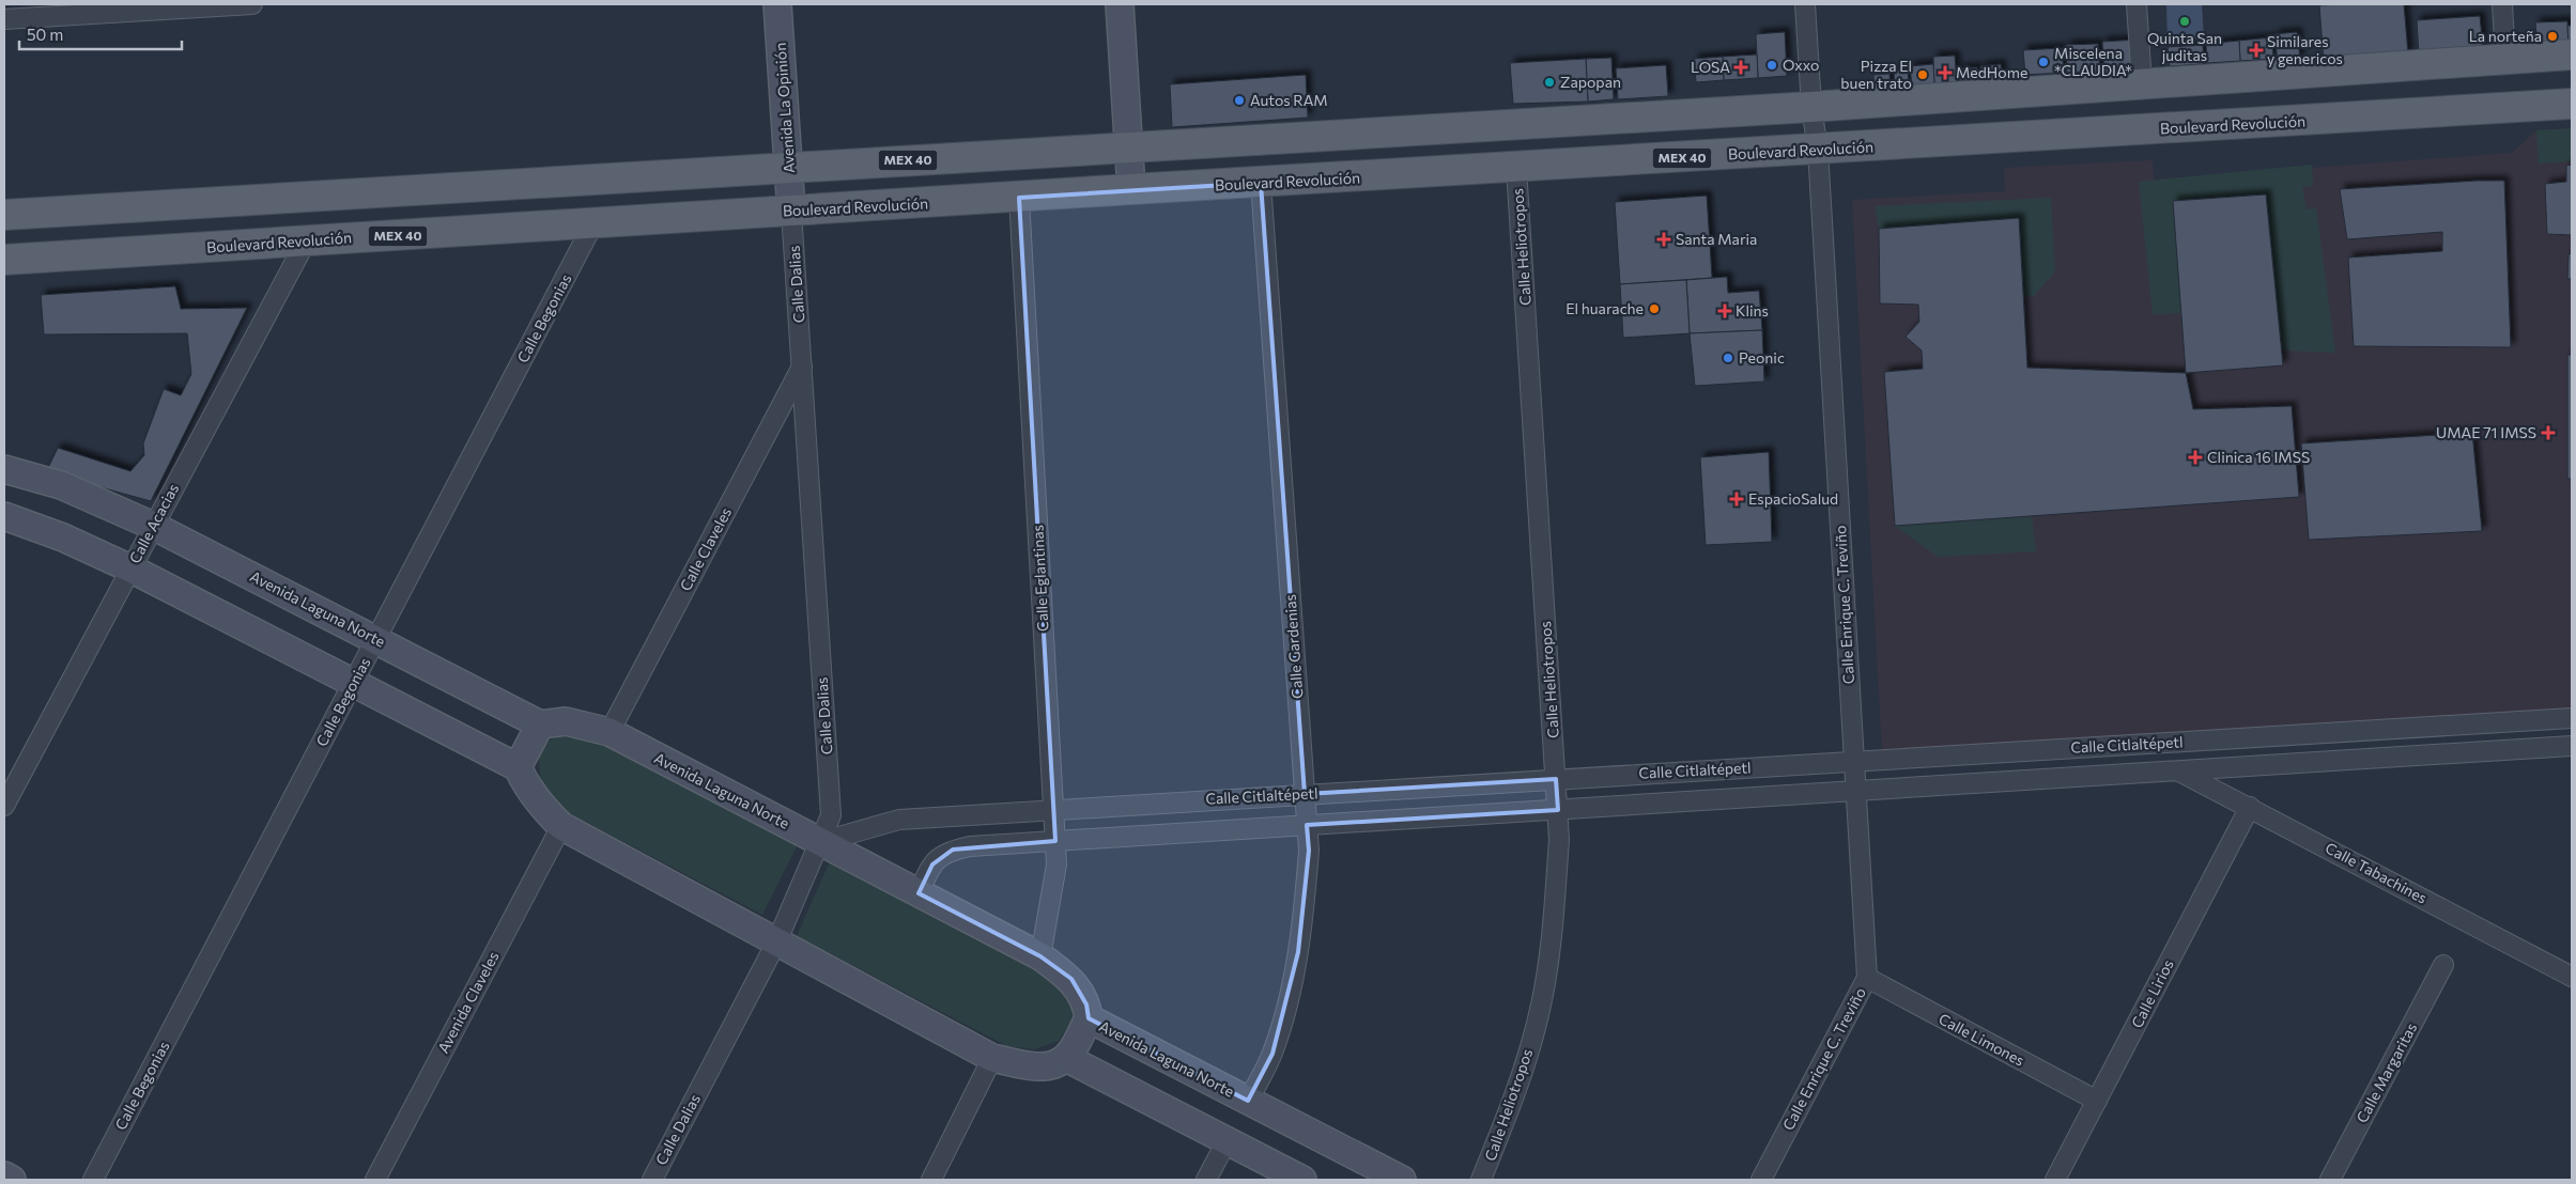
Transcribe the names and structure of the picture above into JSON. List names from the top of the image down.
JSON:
{
  "streets": {
    "main road": ["Boulevard Revolución", "MEX 40"],
    "street": [
      "Avenida La Opinión",
      "Calle Heliotropos",
      "Calle Dalias",
      "Calle Begonias",
      "Calle Acacias",
      "Calle Claveles",
      "Calle Eglantinas",
      "Calle Enrique C. Treviño",
      "Avenida Laguna Norte",
      "Calle Gardenias",
      "Calle Citlaltépetl",
      "Calle Tabachines",
      "Calle Lirios",
      "Avenida Claveles",
      "Calle Limones",
      "Calle Margaritas"
    ]
  },
  "crossings": [
    ["Avenida La Opinión", "Boulevard Revolución"],
    ["Avenida La Opinión", "MEX 40"],
    ["Avenida La Opinión", "Calle Dalias"],
    ["Boulevard Revolución", "Calle Heliotropos"],
    ["Boulevard Revolución", "Calle Dalias"],
    ["Boulevard Revolución", "Calle Begonias"],
    ["Boulevard Revolución", "Calle Acacias"],
    ["Boulevard Revolución", "Calle Eglantinas"],
    ["Boulevard Revolución", "Calle Enrique C. Treviño"],
    ["Boulevard Revolución", "Calle Gardenias"],
    ["MEX 40", "Calle Enrique C. Treviño"],
    ["Calle Heliotropos", "Calle Citlaltépetl"],
    ["Calle Dalias", "Calle Claveles"],
    ["Calle Dalias", "Avenida Laguna Norte"],
    ["Calle Dalias", "Calle Citlaltépetl"],
    ["Calle Begonias", "Avenida Laguna Norte"],
    ["Calle Acacias", "Avenida Laguna Norte"],
    ["Calle Claveles", "Avenida Laguna Norte"],
    ["Calle Eglantinas", "Avenida Laguna Norte"],
    ["Calle Eglantinas", "Calle Citlaltépetl"],
    ["Calle Enrique C. Treviño", "Calle Citlaltépetl"],
    ["Calle Enrique C. Treviño", "Calle Limones"],
    ["Avenida Laguna Norte", "Calle Gardenias"],
    ["Avenida Laguna Norte", "Calle Citlaltépetl"],
    ["Calle Gardenias", "Calle Citlaltépetl"],
    ["Calle Citlaltépetl", "Calle Tabachines"],
    ["Calle Tabachines", "Calle Lirios"],
    ["Calle Lirios", "Calle Limones"]
  ],
  "places": {
    "other": [
      "Quinta San juditas",
      "La norteña",
      "Miscelena *CLAUDIA*",
      "Oxxo",
      "Pizza El buen trato",
      "Zapopan",
      "Autos RAM",
      "El huarache",
      "Peonic"
    ],
    "health": [
      "Similares y genericos",
      "LOSA",
      "MedHome",
      "Santa Maria",
      "Klins",
      "UMAE 71 IMSS",
      "Clinica 16 IMSS",
      "EspacioSalud"
    ]
  },
  "scale_bar": "50 m"
}
